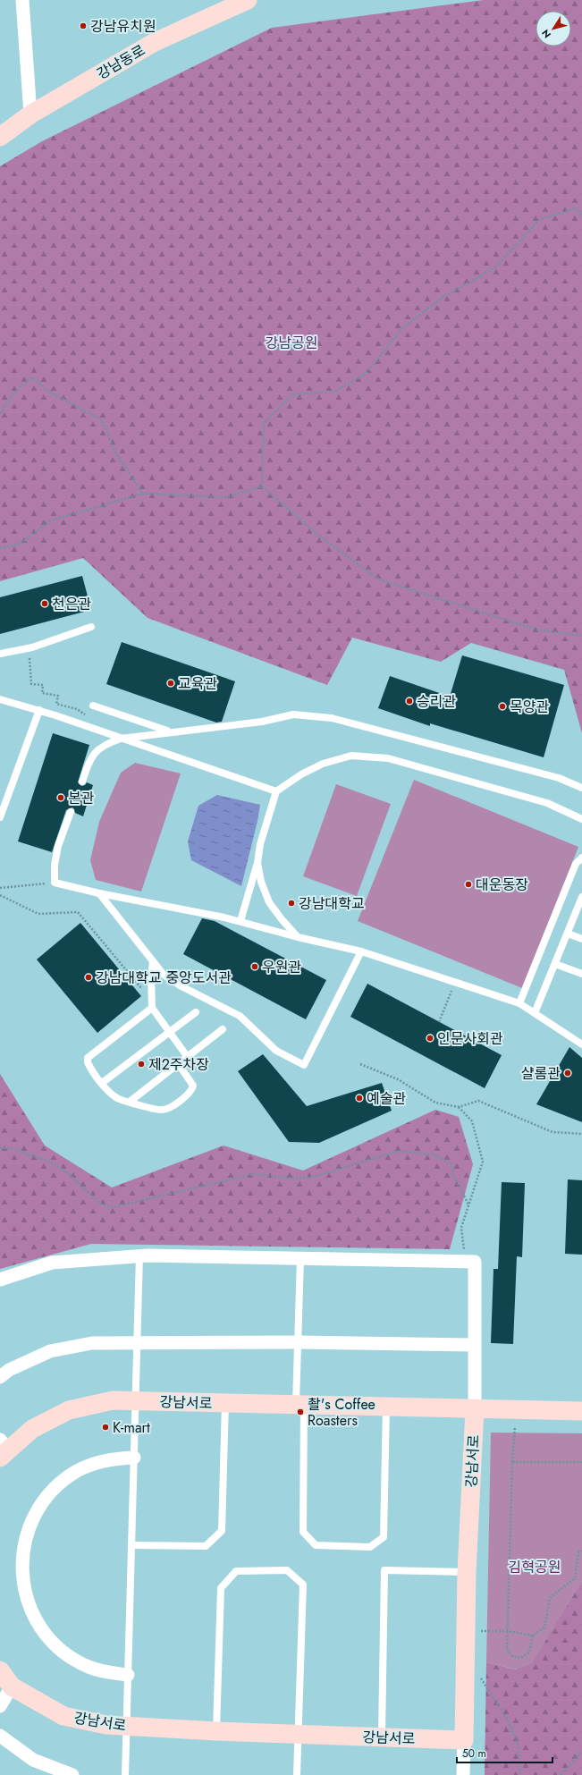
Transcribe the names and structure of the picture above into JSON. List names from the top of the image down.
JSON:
{
  "streets": {
    "street": ["강남동로", "강남서로"]
  },
  "parks": ["강남공원", "김혁공원"],
  "places": [
    "강남유치원",
    "천은관",
    "교육관",
    "승리관",
    "목양관",
    "본관",
    "대운동장",
    "강남대학교",
    "우원관",
    "강남대학교 중앙도서관",
    "인문사회관",
    "제2주차장",
    "샬롬관",
    "예술관",
    "촬's Coffee Roasters",
    "K-mart"
  ],
  "scale_bar": "50 m",
  "north": "bottom left"
}
